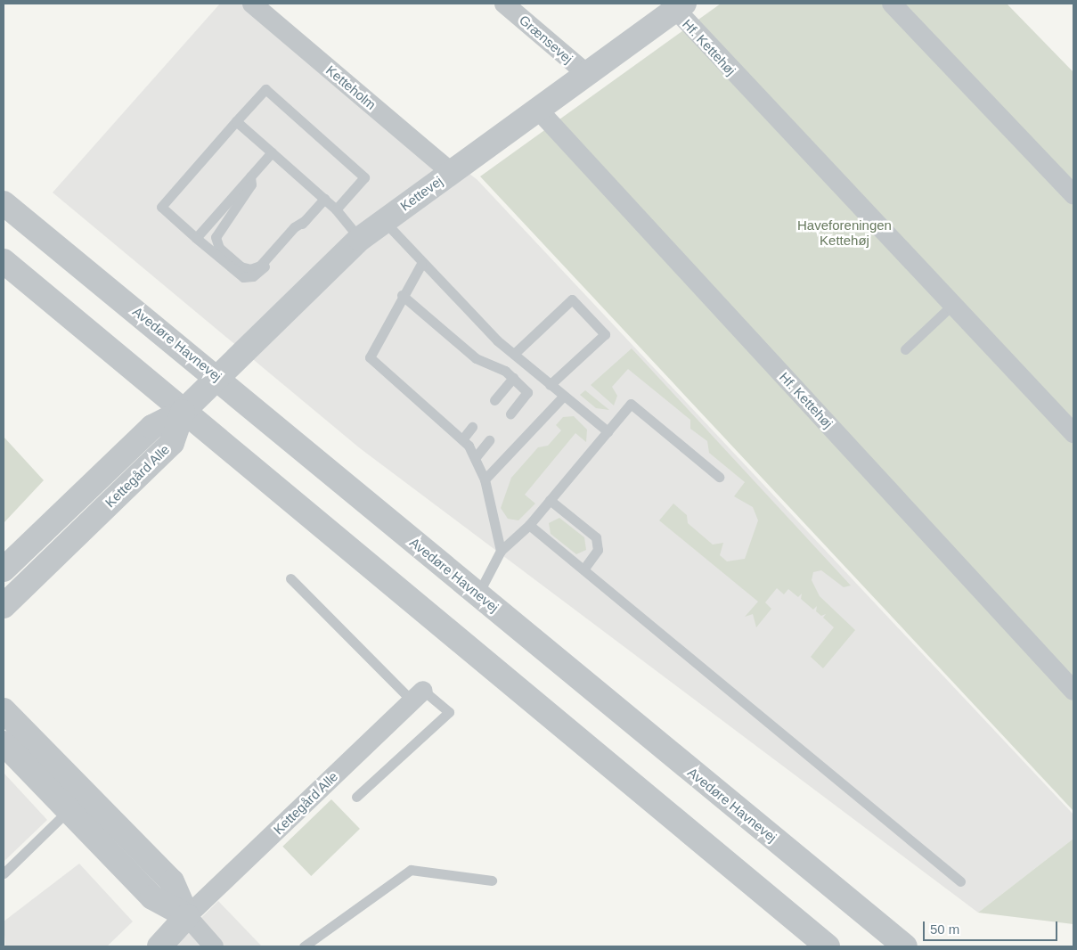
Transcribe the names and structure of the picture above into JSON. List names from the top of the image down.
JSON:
{
  "streets": {
    "street": [
      "Grænsevej",
      "Hf. Kettehøj",
      "Ketteholm",
      "Kettevej",
      "Avedøre Havnevej",
      "Kettegård Alle"
    ]
  },
  "crossings": [
    ["Grænsevej", "Kettevej"],
    ["Hf. Kettehøj", "Kettevej"],
    ["Ketteholm", "Kettevej"],
    ["Kettevej", "Avedøre Havnevej"],
    ["Kettevej", "Kettegård Alle"]
  ],
  "parks": ["Haveforeningen Kettehøj"],
  "scale_bar": "50 m"
}
